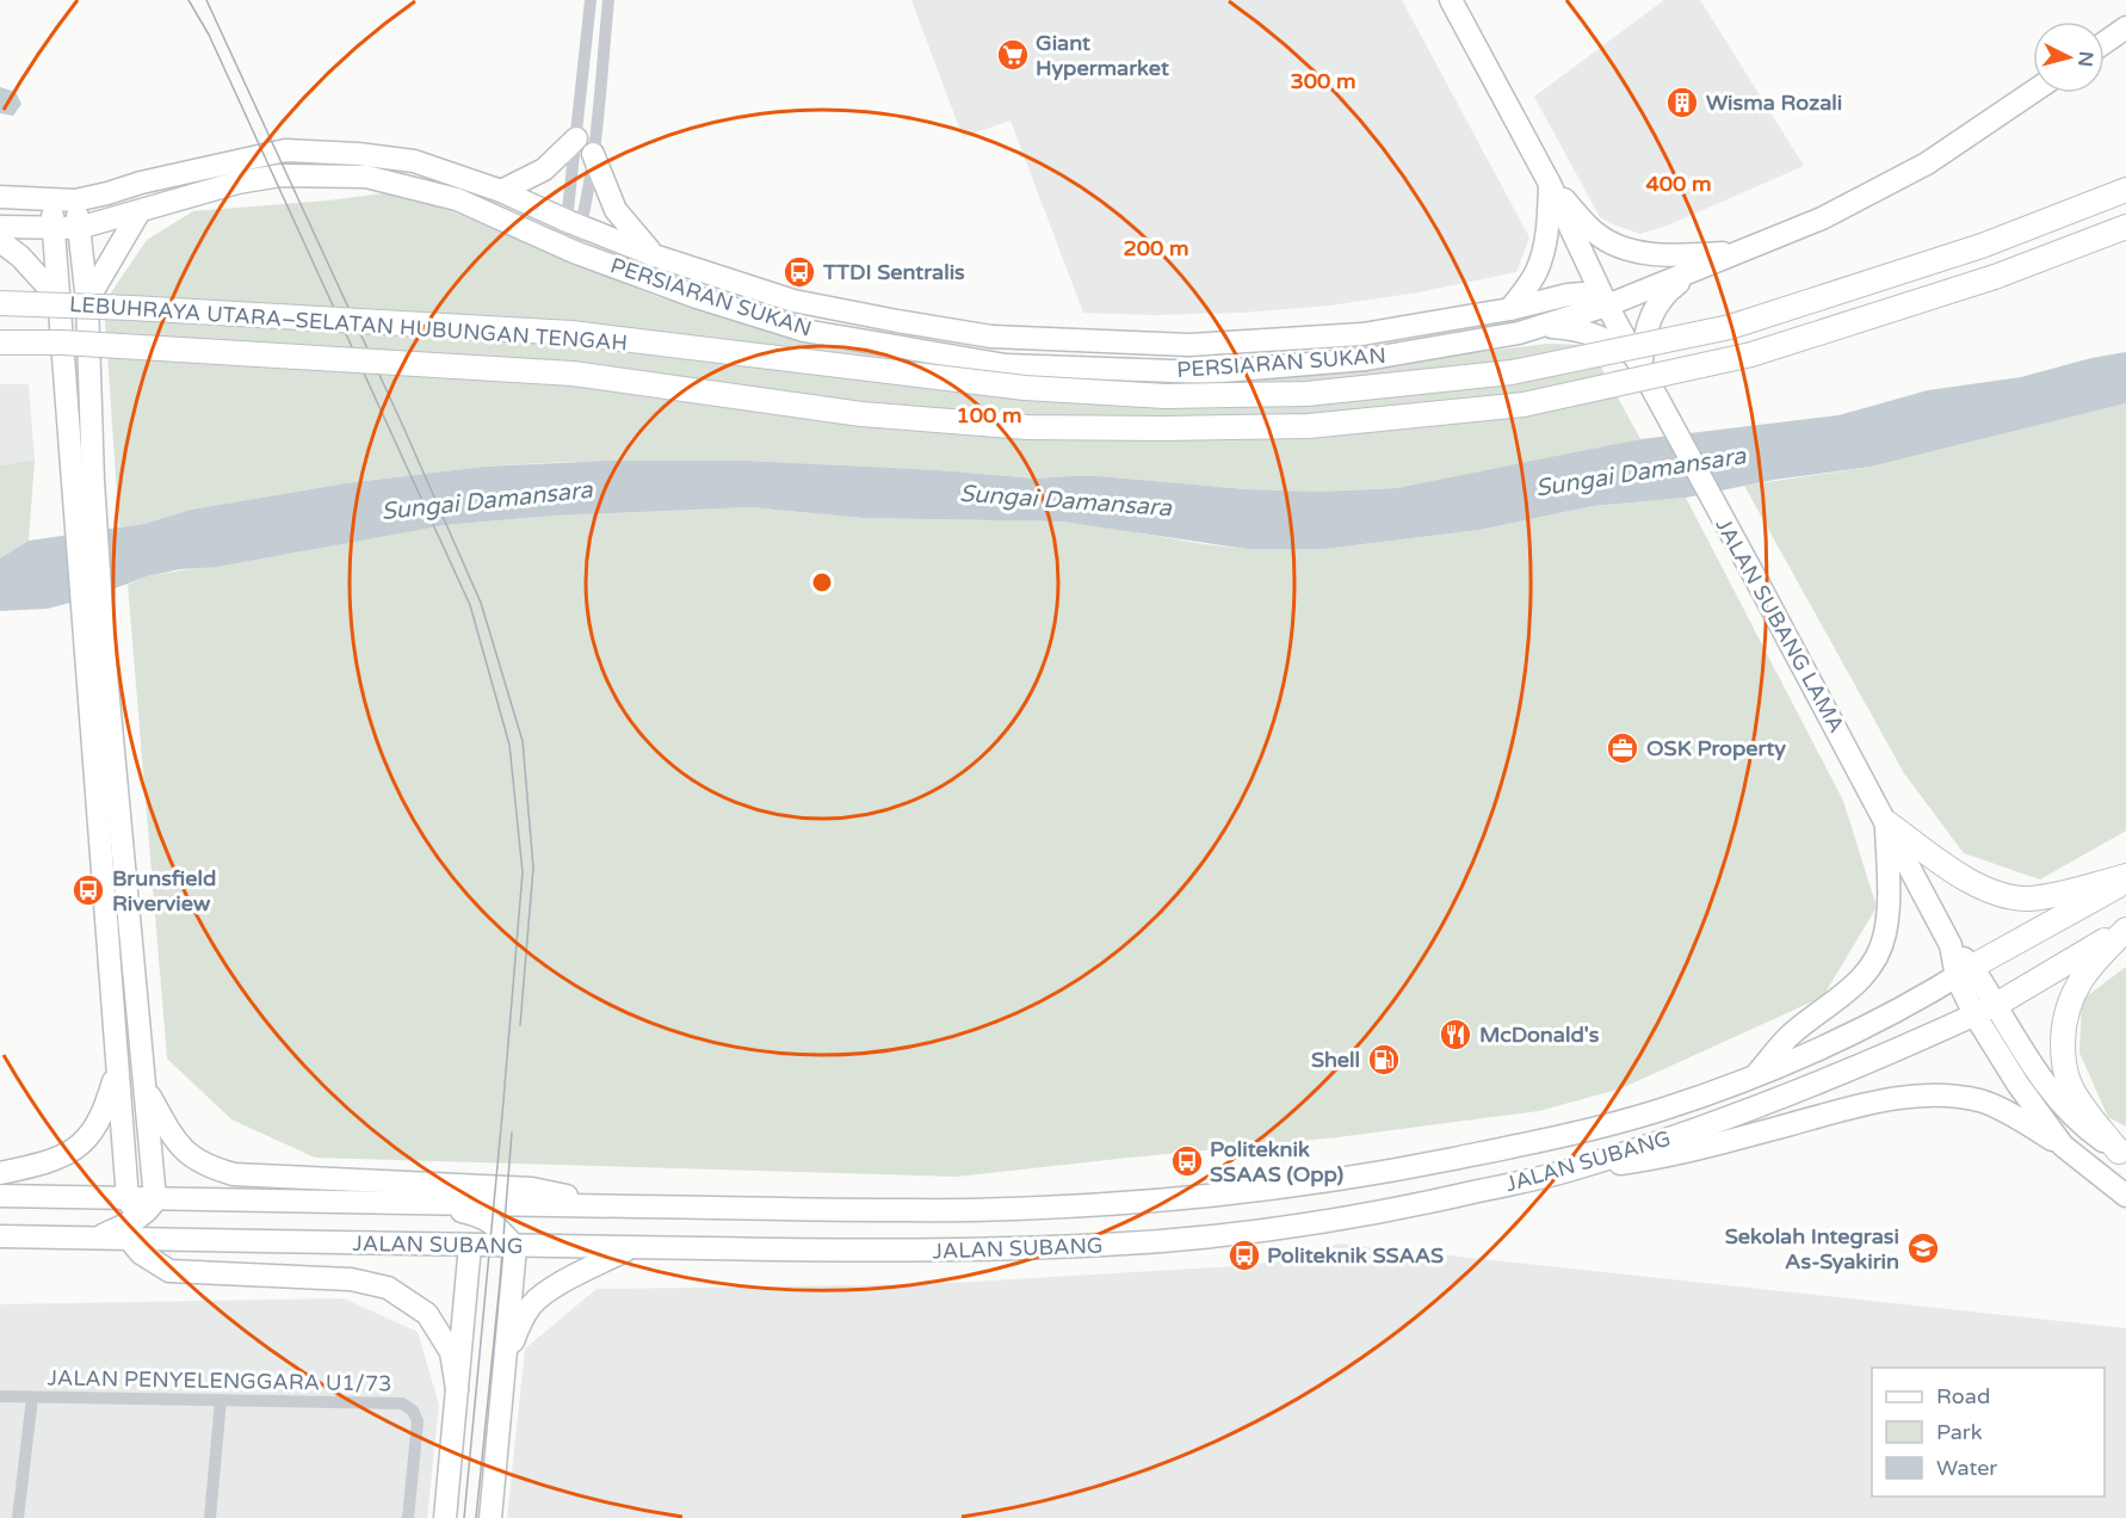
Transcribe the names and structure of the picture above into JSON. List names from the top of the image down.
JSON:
{
  "streets": {
    "highway": ["LEBUHRAYA UTARA–SELATAN HUBUNGAN TENGAH"],
    "main road": ["PERSIARAN SUKAN", "JALAN SUBANG LAMA", "JALAN SUBANG"],
    "street": ["JALAN PENYELENGGARA U1/73"]
  },
  "crossings": [
    ["PERSIARAN SUKAN", "JALAN SUBANG LAMA"],
    ["JALAN SUBANG LAMA", "JALAN SUBANG"]
  ],
  "water": ["Sungai Damansara"],
  "places": {
    "supermarket": ["Giant Hypermarket"],
    "building": ["Wisma Rozali"],
    "bus stop": [
      "TTDI Sentralis",
      "Brunsfield Riverview",
      "Politeknik SSAAS (Opp)",
      "Politeknik SSAAS"
    ],
    "office": ["OSK Property"],
    "restaurant": ["McDonald's"],
    "fuel station": ["Shell"],
    "school or university": ["Sekolah Integrasi As-Syakirin"]
  },
  "legend": ["Road", "Park", "Water"],
  "north": "right",
  "rings": [
    "300 m",
    "400 m",
    "200 m",
    "100 m"
  ]
}
